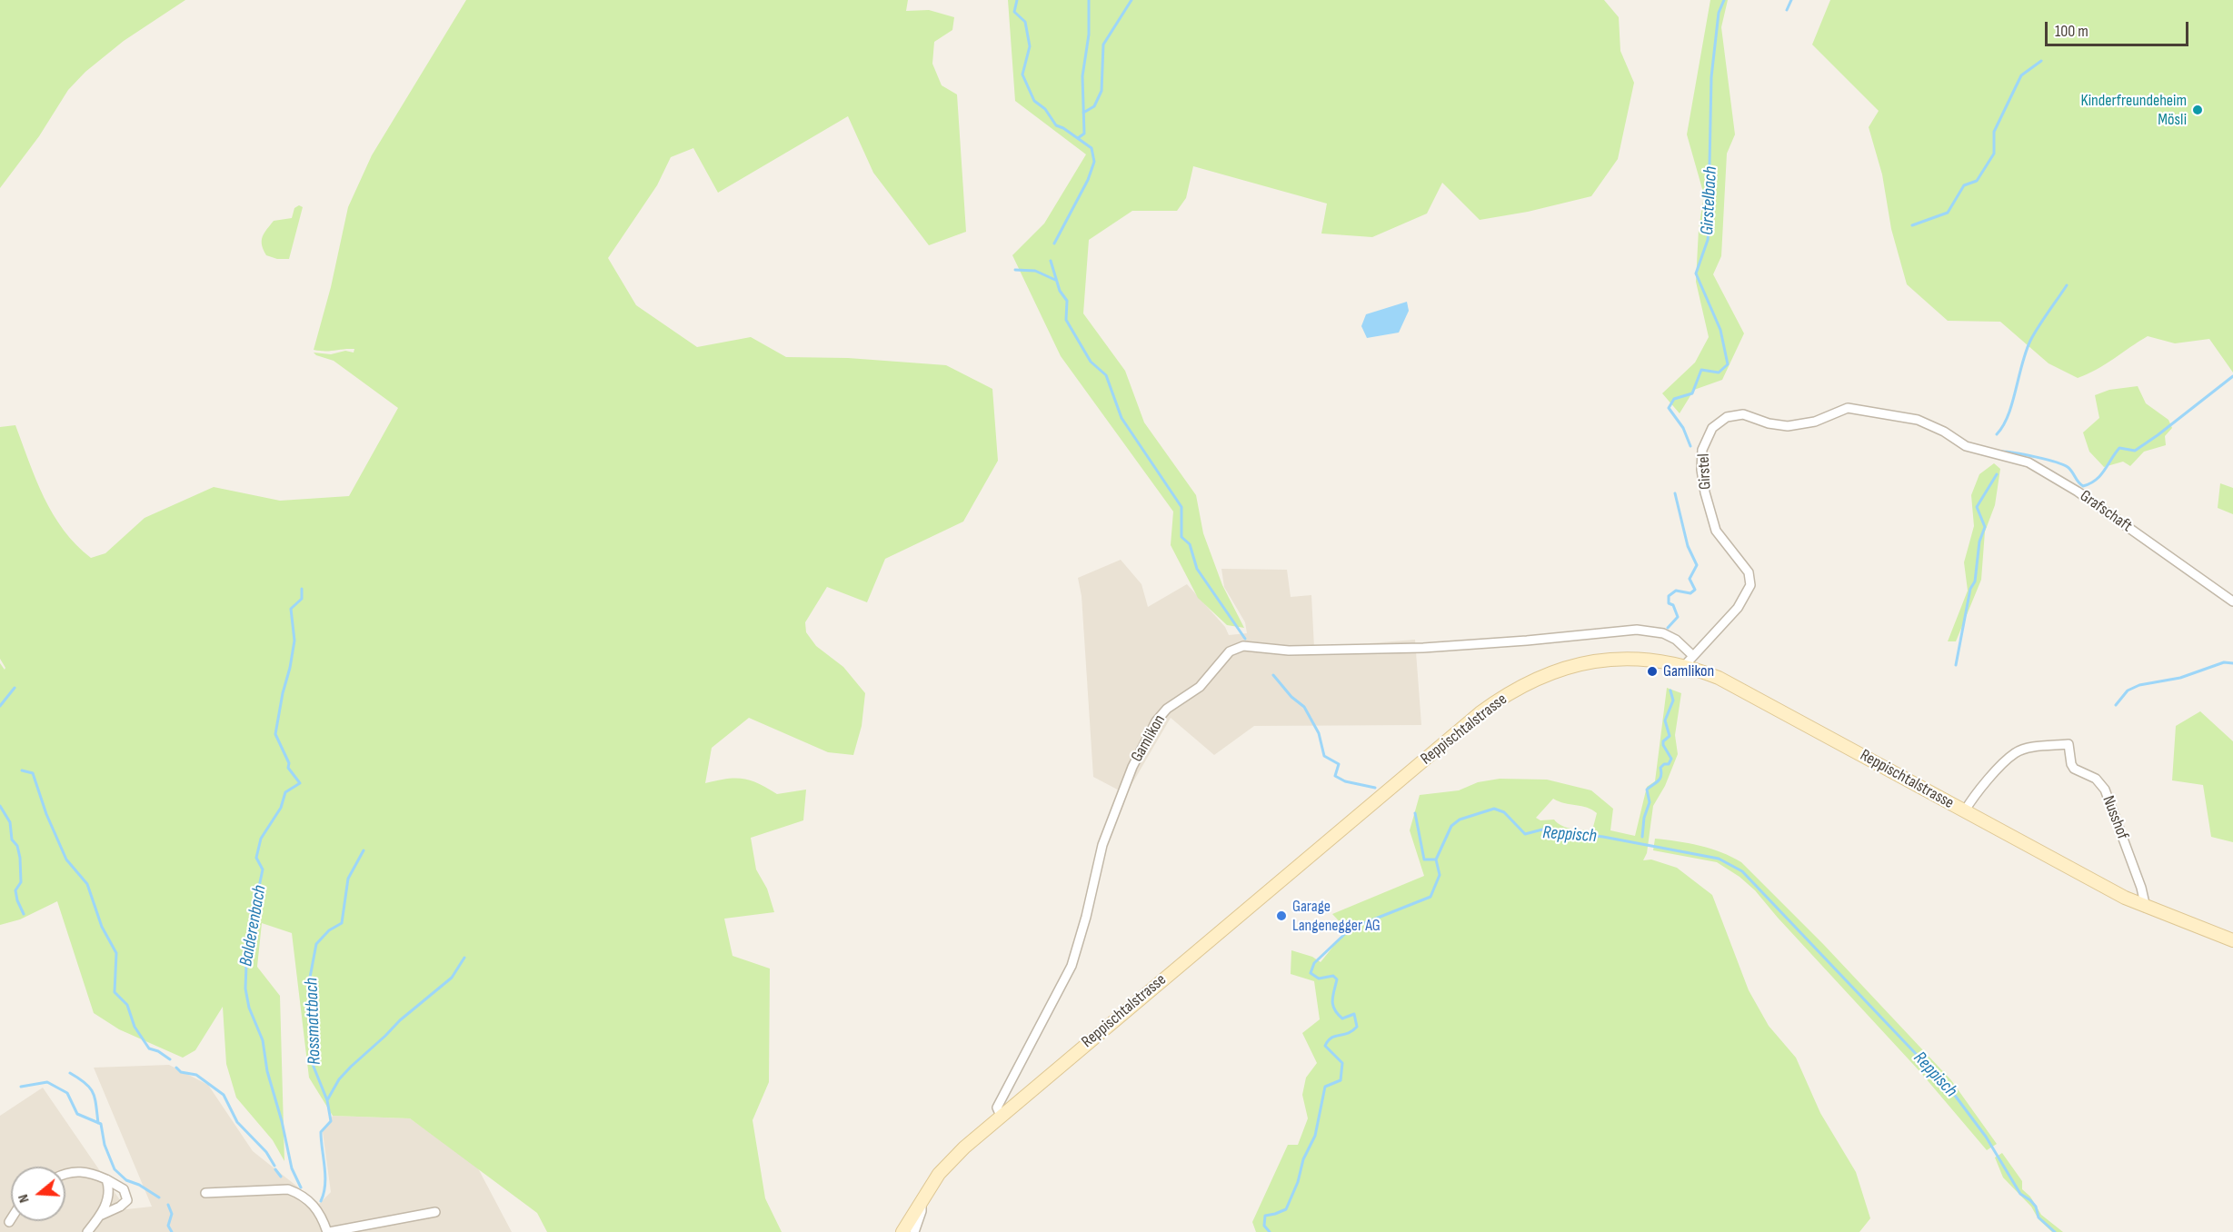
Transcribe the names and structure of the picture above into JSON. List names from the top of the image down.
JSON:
{
  "streets": {
    "main road": ["Reppischtalstrasse"],
    "street": [
      "Girstel",
      "Grafschaft",
      "Gamlikon",
      "Nusshof"
    ]
  },
  "crossings": [
    ["Girstel", "Grafschaft"],
    ["Girstel", "Reppischtalstrasse"],
    ["Girstel", "Gamlikon"],
    ["Reppischtalstrasse", "Gamlikon"],
    ["Reppischtalstrasse", "Nusshof"]
  ],
  "water": [
    "Girstelbach",
    "Reppisch",
    "Balderenbach",
    "Rossmattbach"
  ],
  "places": ["Kinderfreundeheim Mösli", "Gamlikon", "Garage Langenegger AG"],
  "scale_bar": "100 m",
  "north": "left"
}
